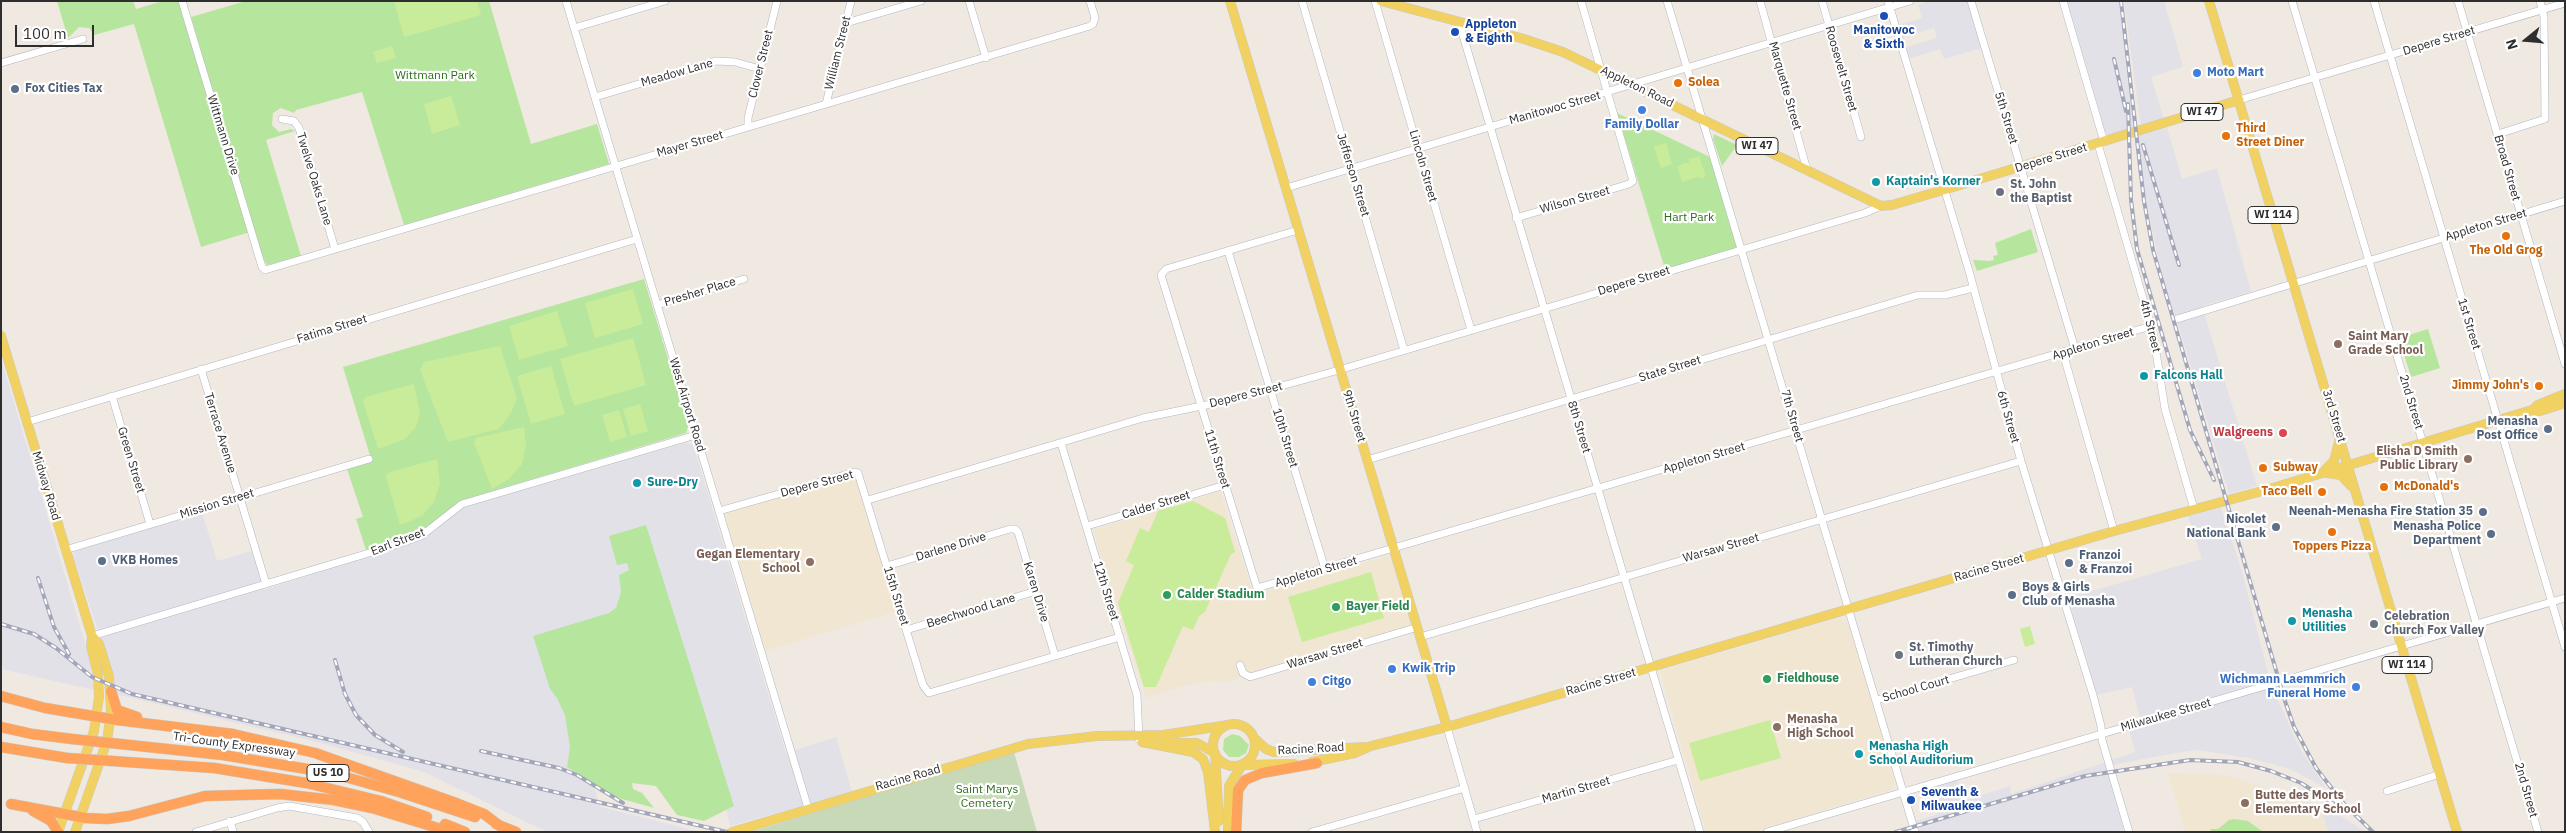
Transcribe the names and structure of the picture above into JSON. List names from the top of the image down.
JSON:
{
  "streets": {
    "highway": ["Tri-County Expressway", "US 10"],
    "main road": [
      "Depere Street",
      "Appleton Road",
      "WI 47",
      "WI 114",
      "9th Street",
      "3rd Street",
      "Midway Road",
      "Racine Street",
      "Racine Road"
    ],
    "street": [
      "William Street",
      "Clover Street",
      "Roosevelt Street",
      "Meadow Lane",
      "Marquette Street",
      "Manitowoc Street",
      "5th Street",
      "Wittmann Drive",
      "Mayer Street",
      "Lincoln Street",
      "Broad Street",
      "Jefferson Street",
      "Twelve Oaks Lane",
      "Wilson Street",
      "Appleton Street",
      "Presher Place",
      "1st Street",
      "4th Street",
      "Fatima Street",
      "State Street",
      "2nd Street",
      "West Airport Road",
      "7th Street",
      "6th Street",
      "8th Street",
      "Terrace Avenue",
      "10th Street",
      "11th Street",
      "Green Street",
      "Mission Street",
      "Calder Street",
      "Earl Street",
      "Darlene Drive",
      "Warsaw Street",
      "12th Street",
      "Karen Drive",
      "15th Street",
      "Beechwood Lane",
      "School Court",
      "Milwaukee Street",
      "Martin Street"
    ]
  },
  "crossings": [
    ["Depere Street", "Appleton Road"],
    ["Depere Street", "5th Street"],
    ["Depere Street", "Lincoln Street"],
    ["Depere Street", "Broad Street"],
    ["Depere Street", "Jefferson Street"],
    ["Depere Street", "1st Street"],
    ["Depere Street", "4th Street"],
    ["Depere Street", "2nd Street"],
    ["Depere Street", "West Airport Road"],
    ["Depere Street", "9th Street"],
    ["Depere Street", "7th Street"],
    ["Depere Street", "3rd Street"],
    ["Depere Street", "6th Street"],
    ["Depere Street", "8th Street"],
    ["Depere Street", "10th Street"],
    ["Depere Street", "11th Street"],
    ["Depere Street", "12th Street"],
    ["Depere Street", "15th Street"],
    ["William Street", "Mayer Street"],
    ["Clover Street", "Meadow Lane"],
    ["Clover Street", "Mayer Street"],
    ["Roosevelt Street", "Manitowoc Street"],
    ["Meadow Lane", "West Airport Road"],
    ["Marquette Street", "Appleton Road"],
    ["Marquette Street", "Manitowoc Street"],
    ["Appleton Road", "Manitowoc Street"],
    ["Appleton Road", "7th Street"],
    ["Appleton Road", "8th Street"],
    ["Manitowoc Street", "Lincoln Street"],
    ["Manitowoc Street", "Jefferson Street"],
    ["Manitowoc Street", "Wilson Street"],
    ["Manitowoc Street", "9th Street"],
    ["Manitowoc Street", "7th Street"],
    ["Manitowoc Street", "6th Street"],
    ["Manitowoc Street", "8th Street"],
    ["5th Street", "Appleton Street"],
    ["Wittmann Drive", "Mayer Street"],
    ["Mayer Street", "Twelve Oaks Lane"],
    ["Mayer Street", "West Airport Road"],
    ["Broad Street", "Appleton Street"],
    ["Wilson Street", "8th Street"],
    ["Appleton Street", "1st Street"],
    ["Appleton Street", "4th Street"],
    ["Appleton Street", "2nd Street"],
    ["Appleton Street", "9th Street"],
    ["Appleton Street", "7th Street"],
    ["Appleton Street", "3rd Street"],
    ["Appleton Street", "6th Street"],
    ["Appleton Street", "8th Street"],
    ["Appleton Street", "10th Street"],
    ["Appleton Street", "11th Street"],
    ["Presher Place", "West Airport Road"],
    ["1st Street", "Racine Street"],
    ["1st Street", "Milwaukee Street"],
    ["4th Street", "Racine Street"],
    ["Fatima Street", "West Airport Road"],
    ["Fatima Street", "Terrace Avenue"],
    ["Fatima Street", "Green Street"],
    ["Fatima Street", "Midway Road"],
    ["State Street", "9th Street"],
    ["State Street", "7th Street"],
    ["State Street", "6th Street"],
    ["State Street", "8th Street"],
    ["2nd Street", "Racine Street"],
    ["2nd Street", "Milwaukee Street"],
    ["West Airport Road", "Earl Street"],
    ["West Airport Road", "Racine Road"],
    ["9th Street", "Warsaw Street"],
    ["9th Street", "Racine Street"],
    ["9th Street", "Racine Road"],
    ["9th Street", "Martin Street"],
    ["7th Street", "Warsaw Street"],
    ["7th Street", "Racine Street"],
    ["7th Street", "School Court"],
    ["7th Street", "Milwaukee Street"],
    ["3rd Street", "Racine Street"],
    ["3rd Street", "Milwaukee Street"],
    ["6th Street", "Warsaw Street"],
    ["6th Street", "Racine Street"],
    ["6th Street", "Milwaukee Street"],
    ["8th Street", "Warsaw Street"],
    ["8th Street", "Racine Street"],
    ["8th Street", "Martin Street"],
    ["Terrace Avenue", "Mission Street"],
    ["Terrace Avenue", "Earl Street"],
    ["10th Street", "11th Street"],
    ["11th Street", "Calder Street"],
    ["Green Street", "Mission Street"],
    ["Midway Road", "Mission Street"],
    ["Midway Road", "Earl Street"],
    ["Calder Street", "12th Street"],
    ["Darlene Drive", "Karen Drive"],
    ["Darlene Drive", "15th Street"],
    ["Racine Street", "Racine Road"],
    ["12th Street", "Racine Road"],
    ["Karen Drive", "15th Street"],
    ["Karen Drive", "Beechwood Lane"],
    ["15th Street", "Beechwood Lane"]
  ],
  "parks": ["Wittmann Park", "Hart Park", "Saint Marys Cemetery"],
  "places": [
    "Manitowoc & Sixth",
    "Appleton & Eighth",
    "Moto Mart",
    "Solea",
    "Fox Cities Tax",
    "Family Dollar",
    "Third Street Diner",
    "Kaptain's Korner",
    "St. John the Baptist",
    "The Old Grog",
    "Saint Mary Grade School",
    "Falcons Hall",
    "Jimmy John's",
    "Menasha Post Office",
    "Walgreens",
    "Elisha D Smith Public Library",
    "Subway",
    "Sure-Dry",
    "McDonald's",
    "Taco Bell",
    "Neenah-Menasha Fire Station 35",
    "Nicolet National Bank",
    "Toppers Pizza",
    "Menasha Police Department",
    "VKB Homes",
    "Gegan Elementary School",
    "Franzoi & Franzoi",
    "Calder Stadium",
    "Boys & Girls Club of Menasha",
    "Bayer Field",
    "Menasha Utilities",
    "Celebration Church Fox Valley",
    "St. Timothy Lutheran Church",
    "Kwik Trip",
    "Fieldhouse",
    "Citgo",
    "Wichmann Laemmrich Funeral Home",
    "Menasha High School",
    "Menasha High School Auditorium",
    "Seventh & Milwaukee",
    "Butte des Morts Elementary School"
  ],
  "scale_bar": "100 m",
  "north": "left"
}
